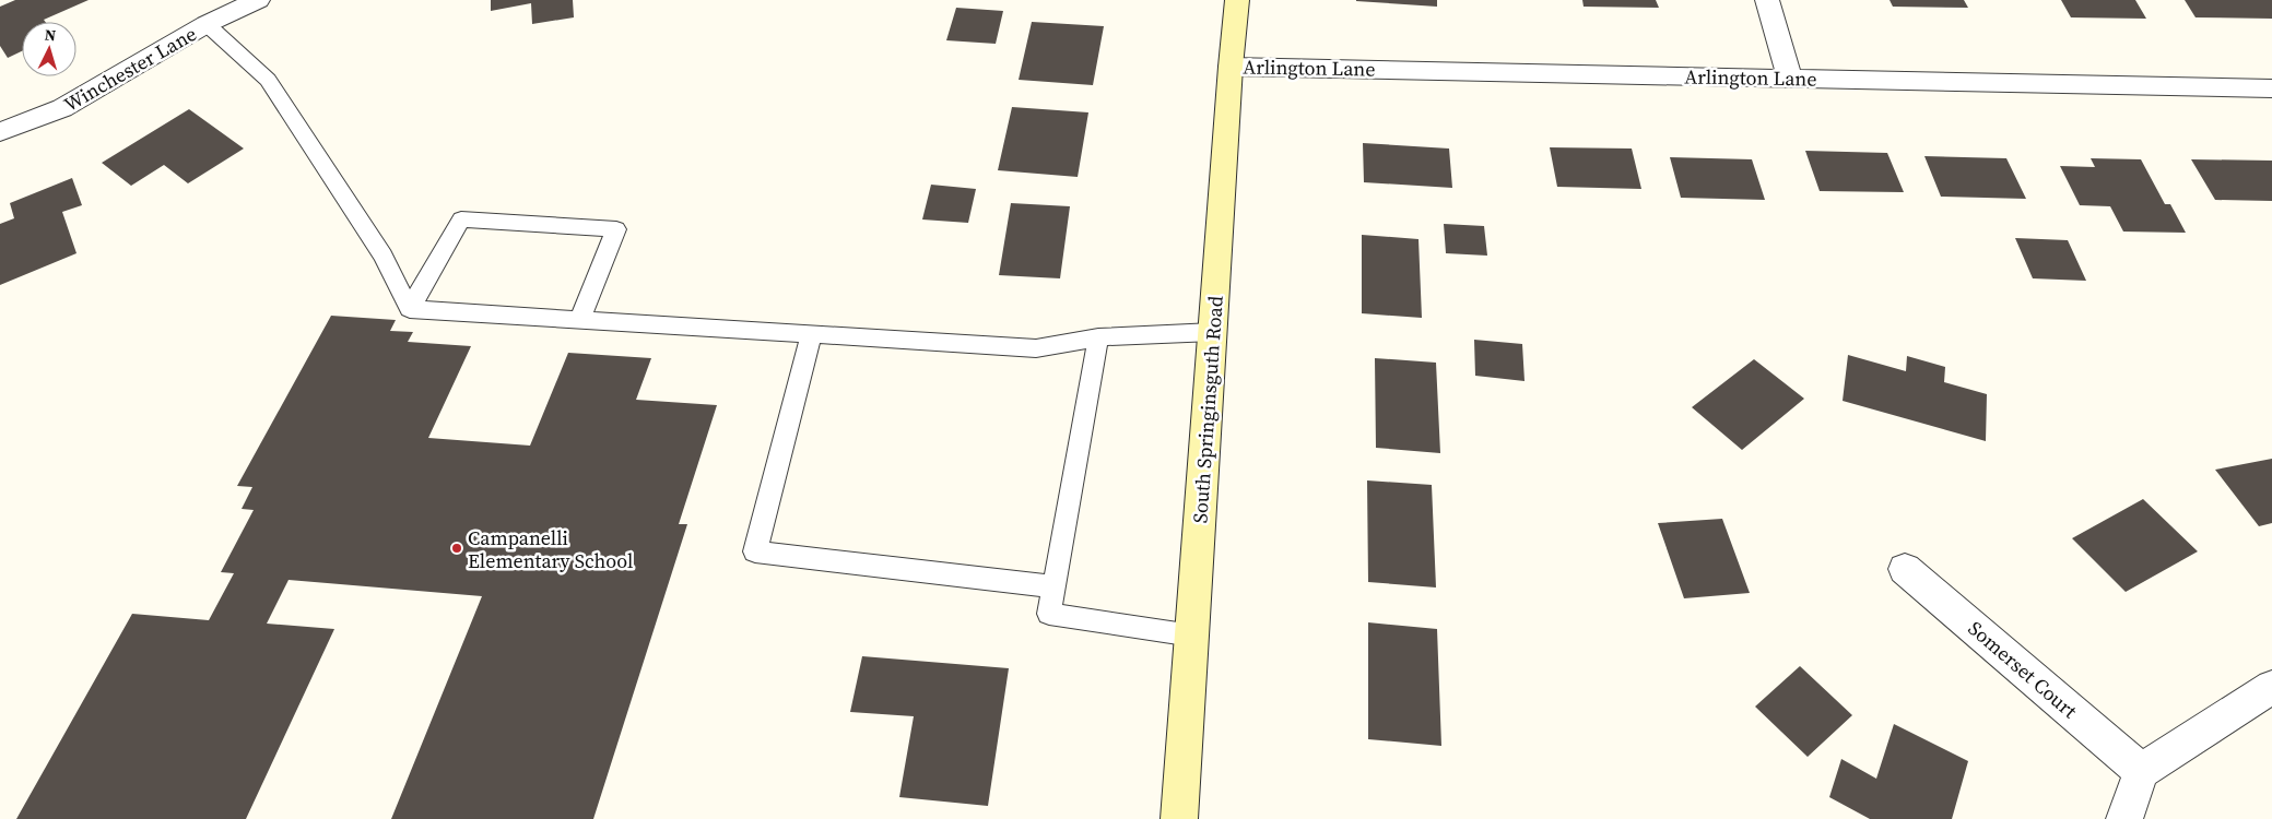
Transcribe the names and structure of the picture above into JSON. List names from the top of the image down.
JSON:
{
  "streets": {
    "street": [
      "Arlington Lane",
      "Winchester Lane",
      "South Springinsguth Road",
      "Somerset Court"
    ]
  },
  "crossings": [
    ["Arlington Lane", "South Springinsguth Road"]
  ],
  "places": ["Campanelli Elementary School"],
  "north": "top"
}
